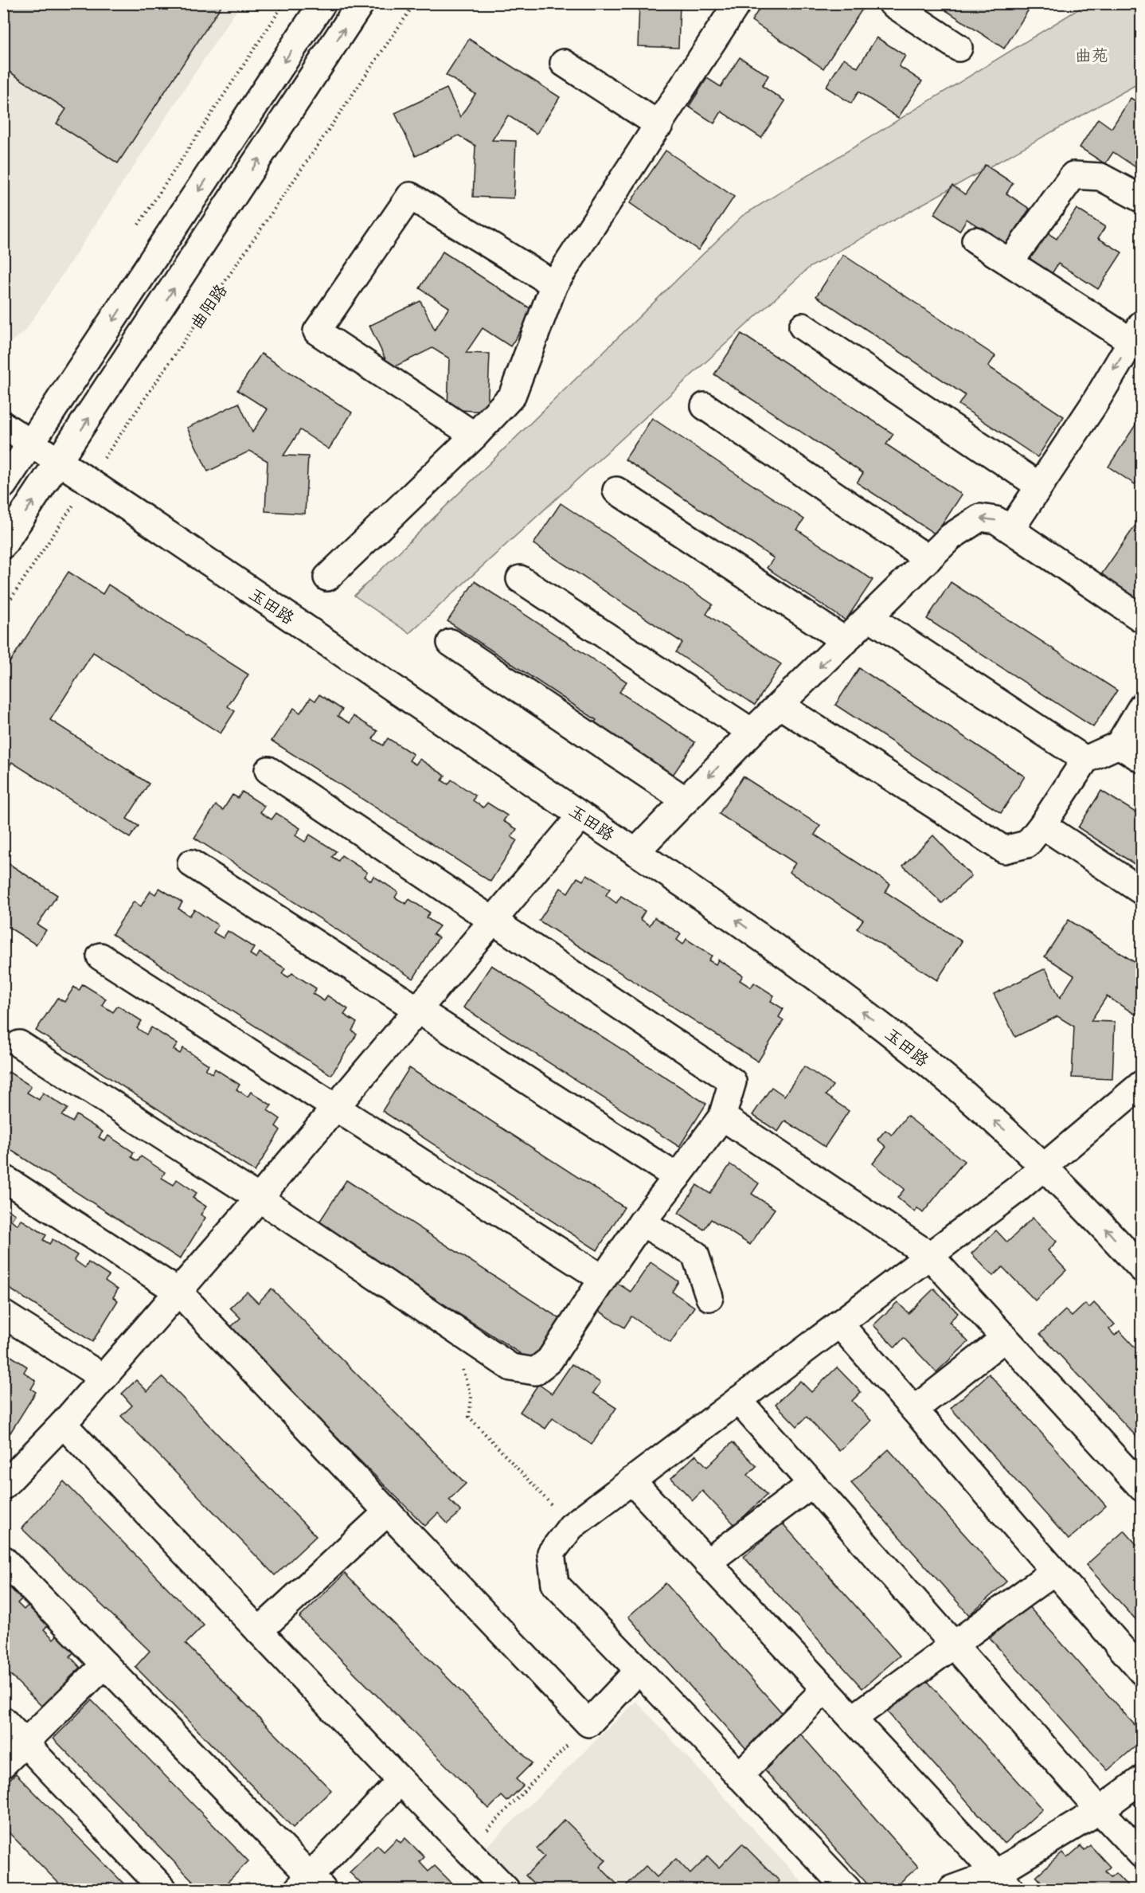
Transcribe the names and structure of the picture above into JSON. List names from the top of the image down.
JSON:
{
  "streets": {
    "street": ["玉田路"],
    "path": ["曲阳路"]
  },
  "crossings": [
    ["曲阳路", "玉田路"]
  ],
  "parks": ["曲苑"]
}
